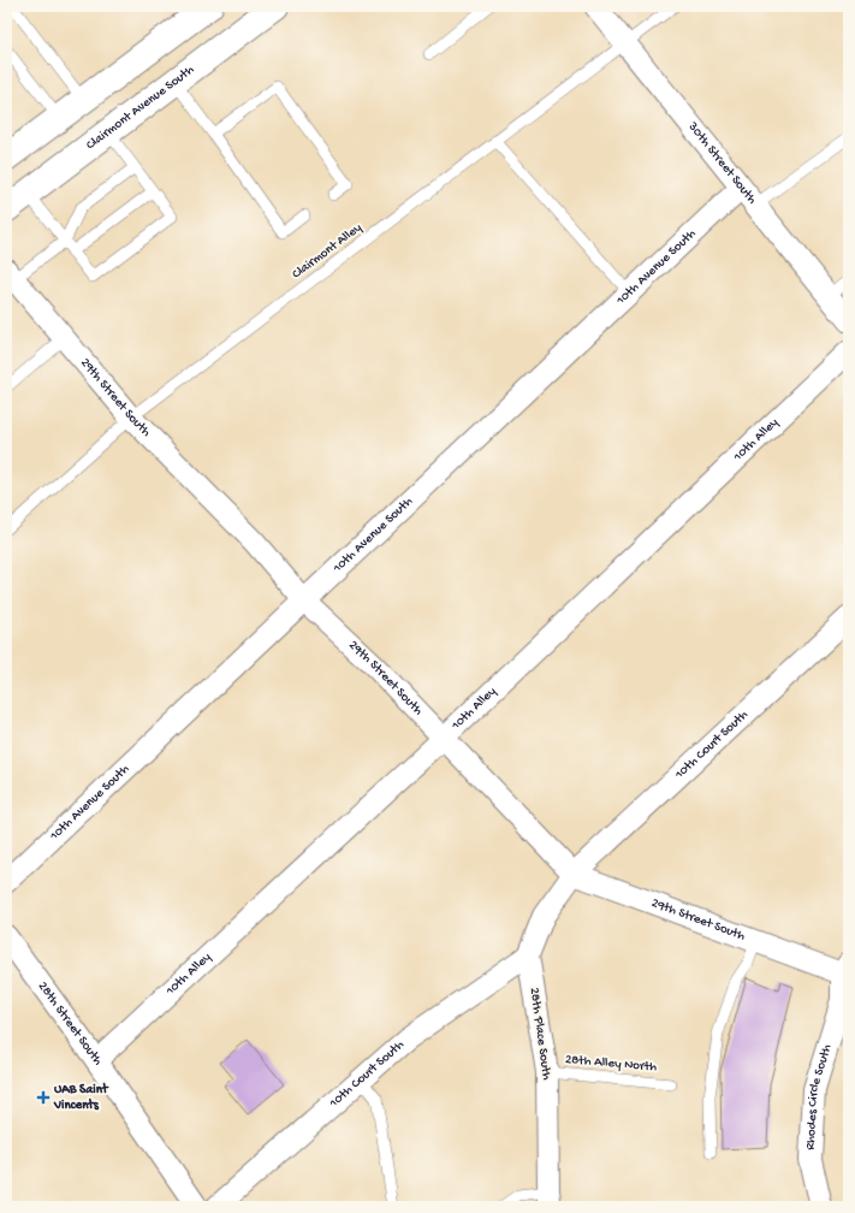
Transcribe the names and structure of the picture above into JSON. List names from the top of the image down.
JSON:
{
  "streets": {
    "street": [
      "Clairmont Avenue South",
      "30th Street South",
      "10th Avenue South",
      "29th Street South",
      "10th Alley",
      "10th Court South",
      "28th Street South",
      "28th Place South",
      "Rhodes Circle South"
    ],
    "lane": ["Clairmont Alley", "28th Alley North"]
  },
  "crossings": [
    ["30th Street South", "Clairmont Alley"],
    ["30th Street South", "10th Avenue South"],
    ["Clairmont Alley", "29th Street South"],
    ["10th Avenue South", "29th Street South"],
    ["29th Street South", "10th Alley"],
    ["29th Street South", "10th Court South"],
    ["29th Street South", "Rhodes Circle South"],
    ["10th Alley", "28th Street South"],
    ["10th Court South", "28th Place South"],
    ["28th Place South", "28th Alley North"]
  ],
  "places": {
    "health": ["UAB Saint Vincents"]
  }
}
